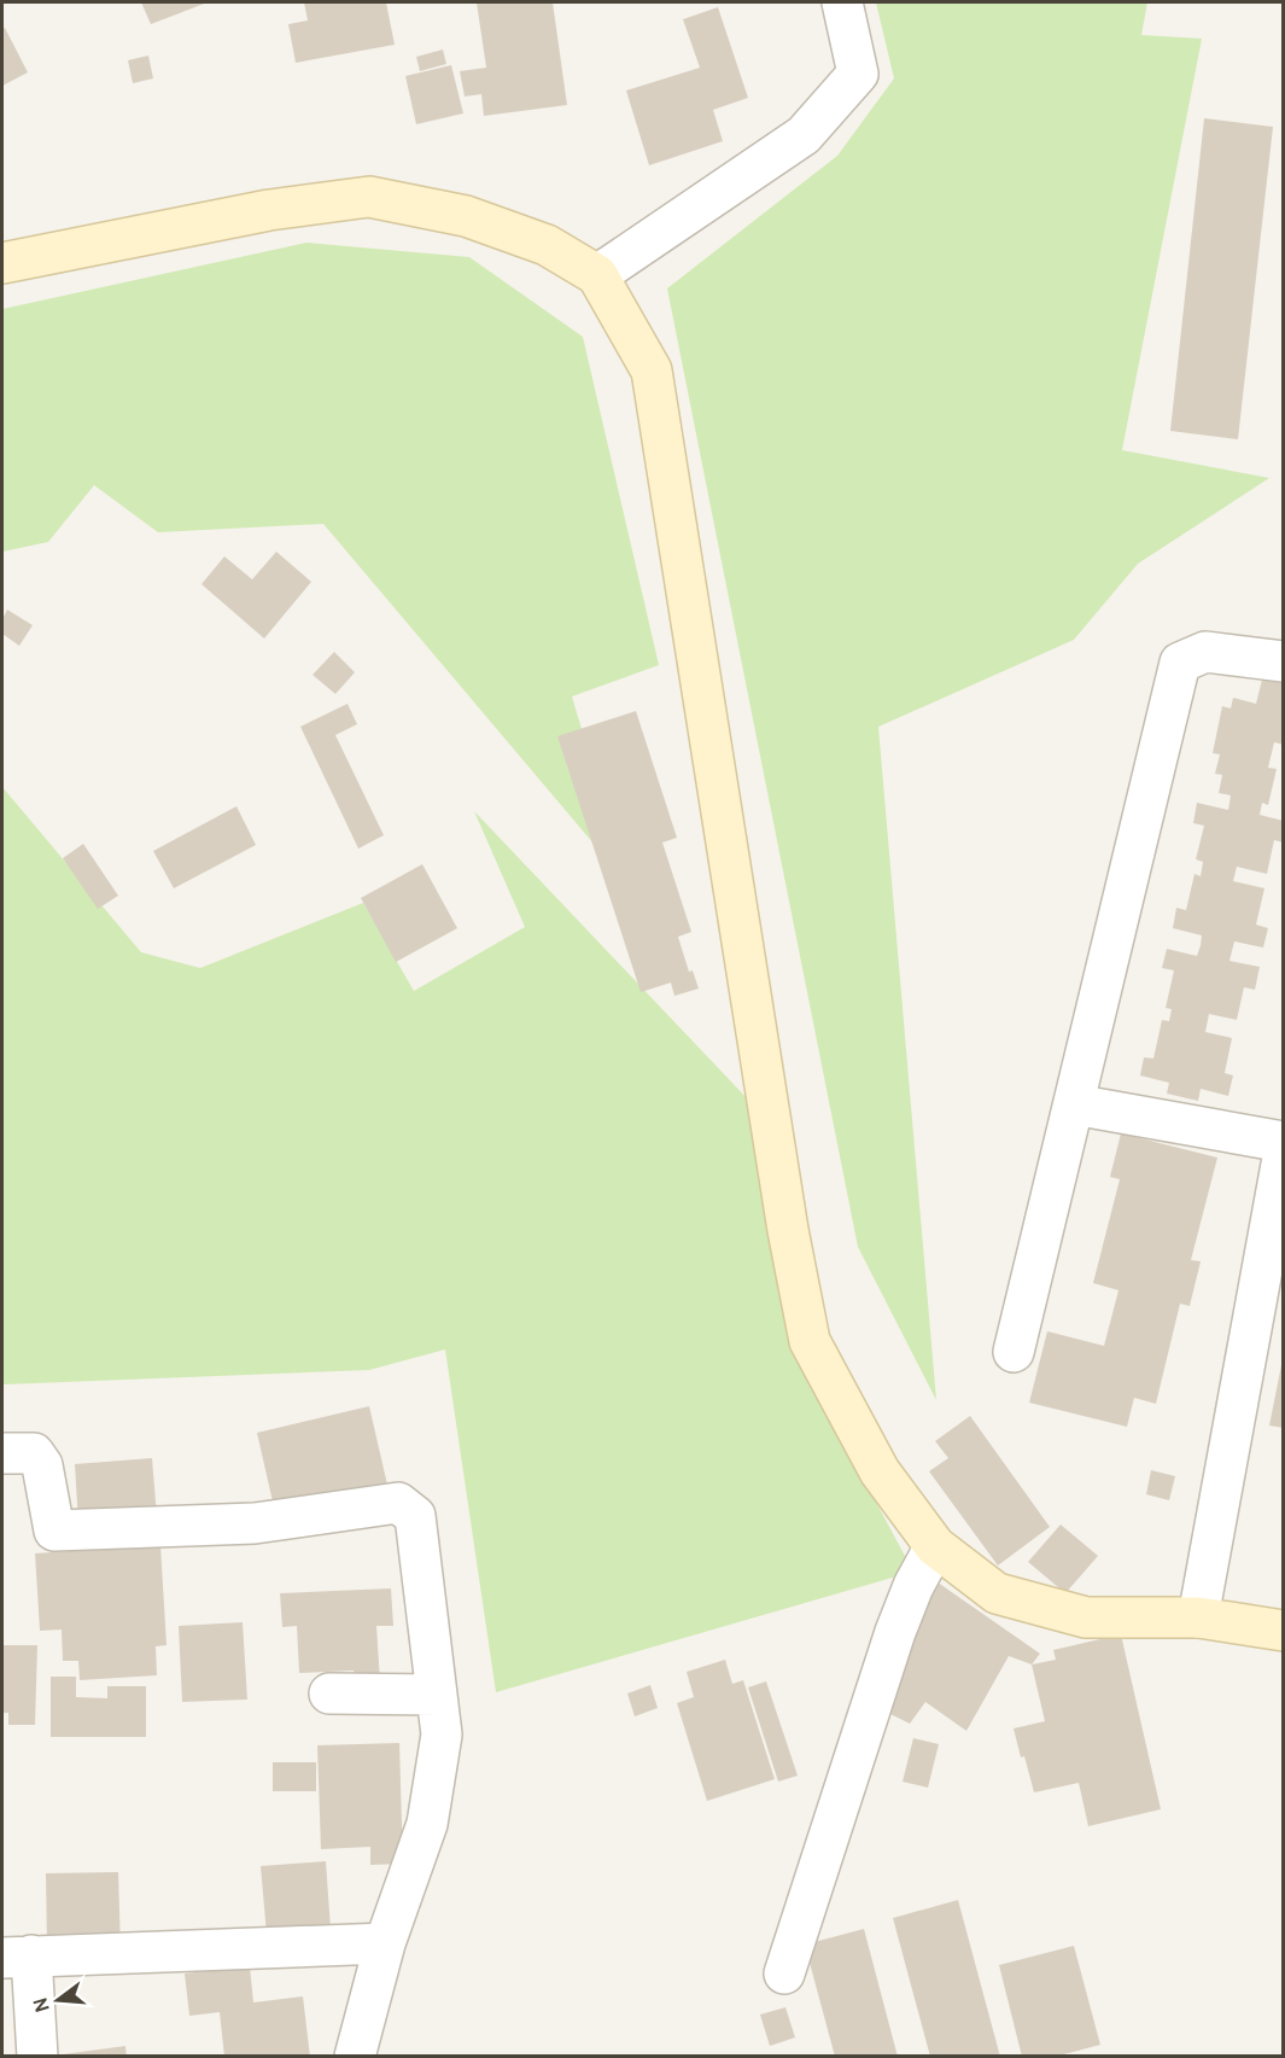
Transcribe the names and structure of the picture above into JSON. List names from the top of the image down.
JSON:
{
  "north": "left"
}
